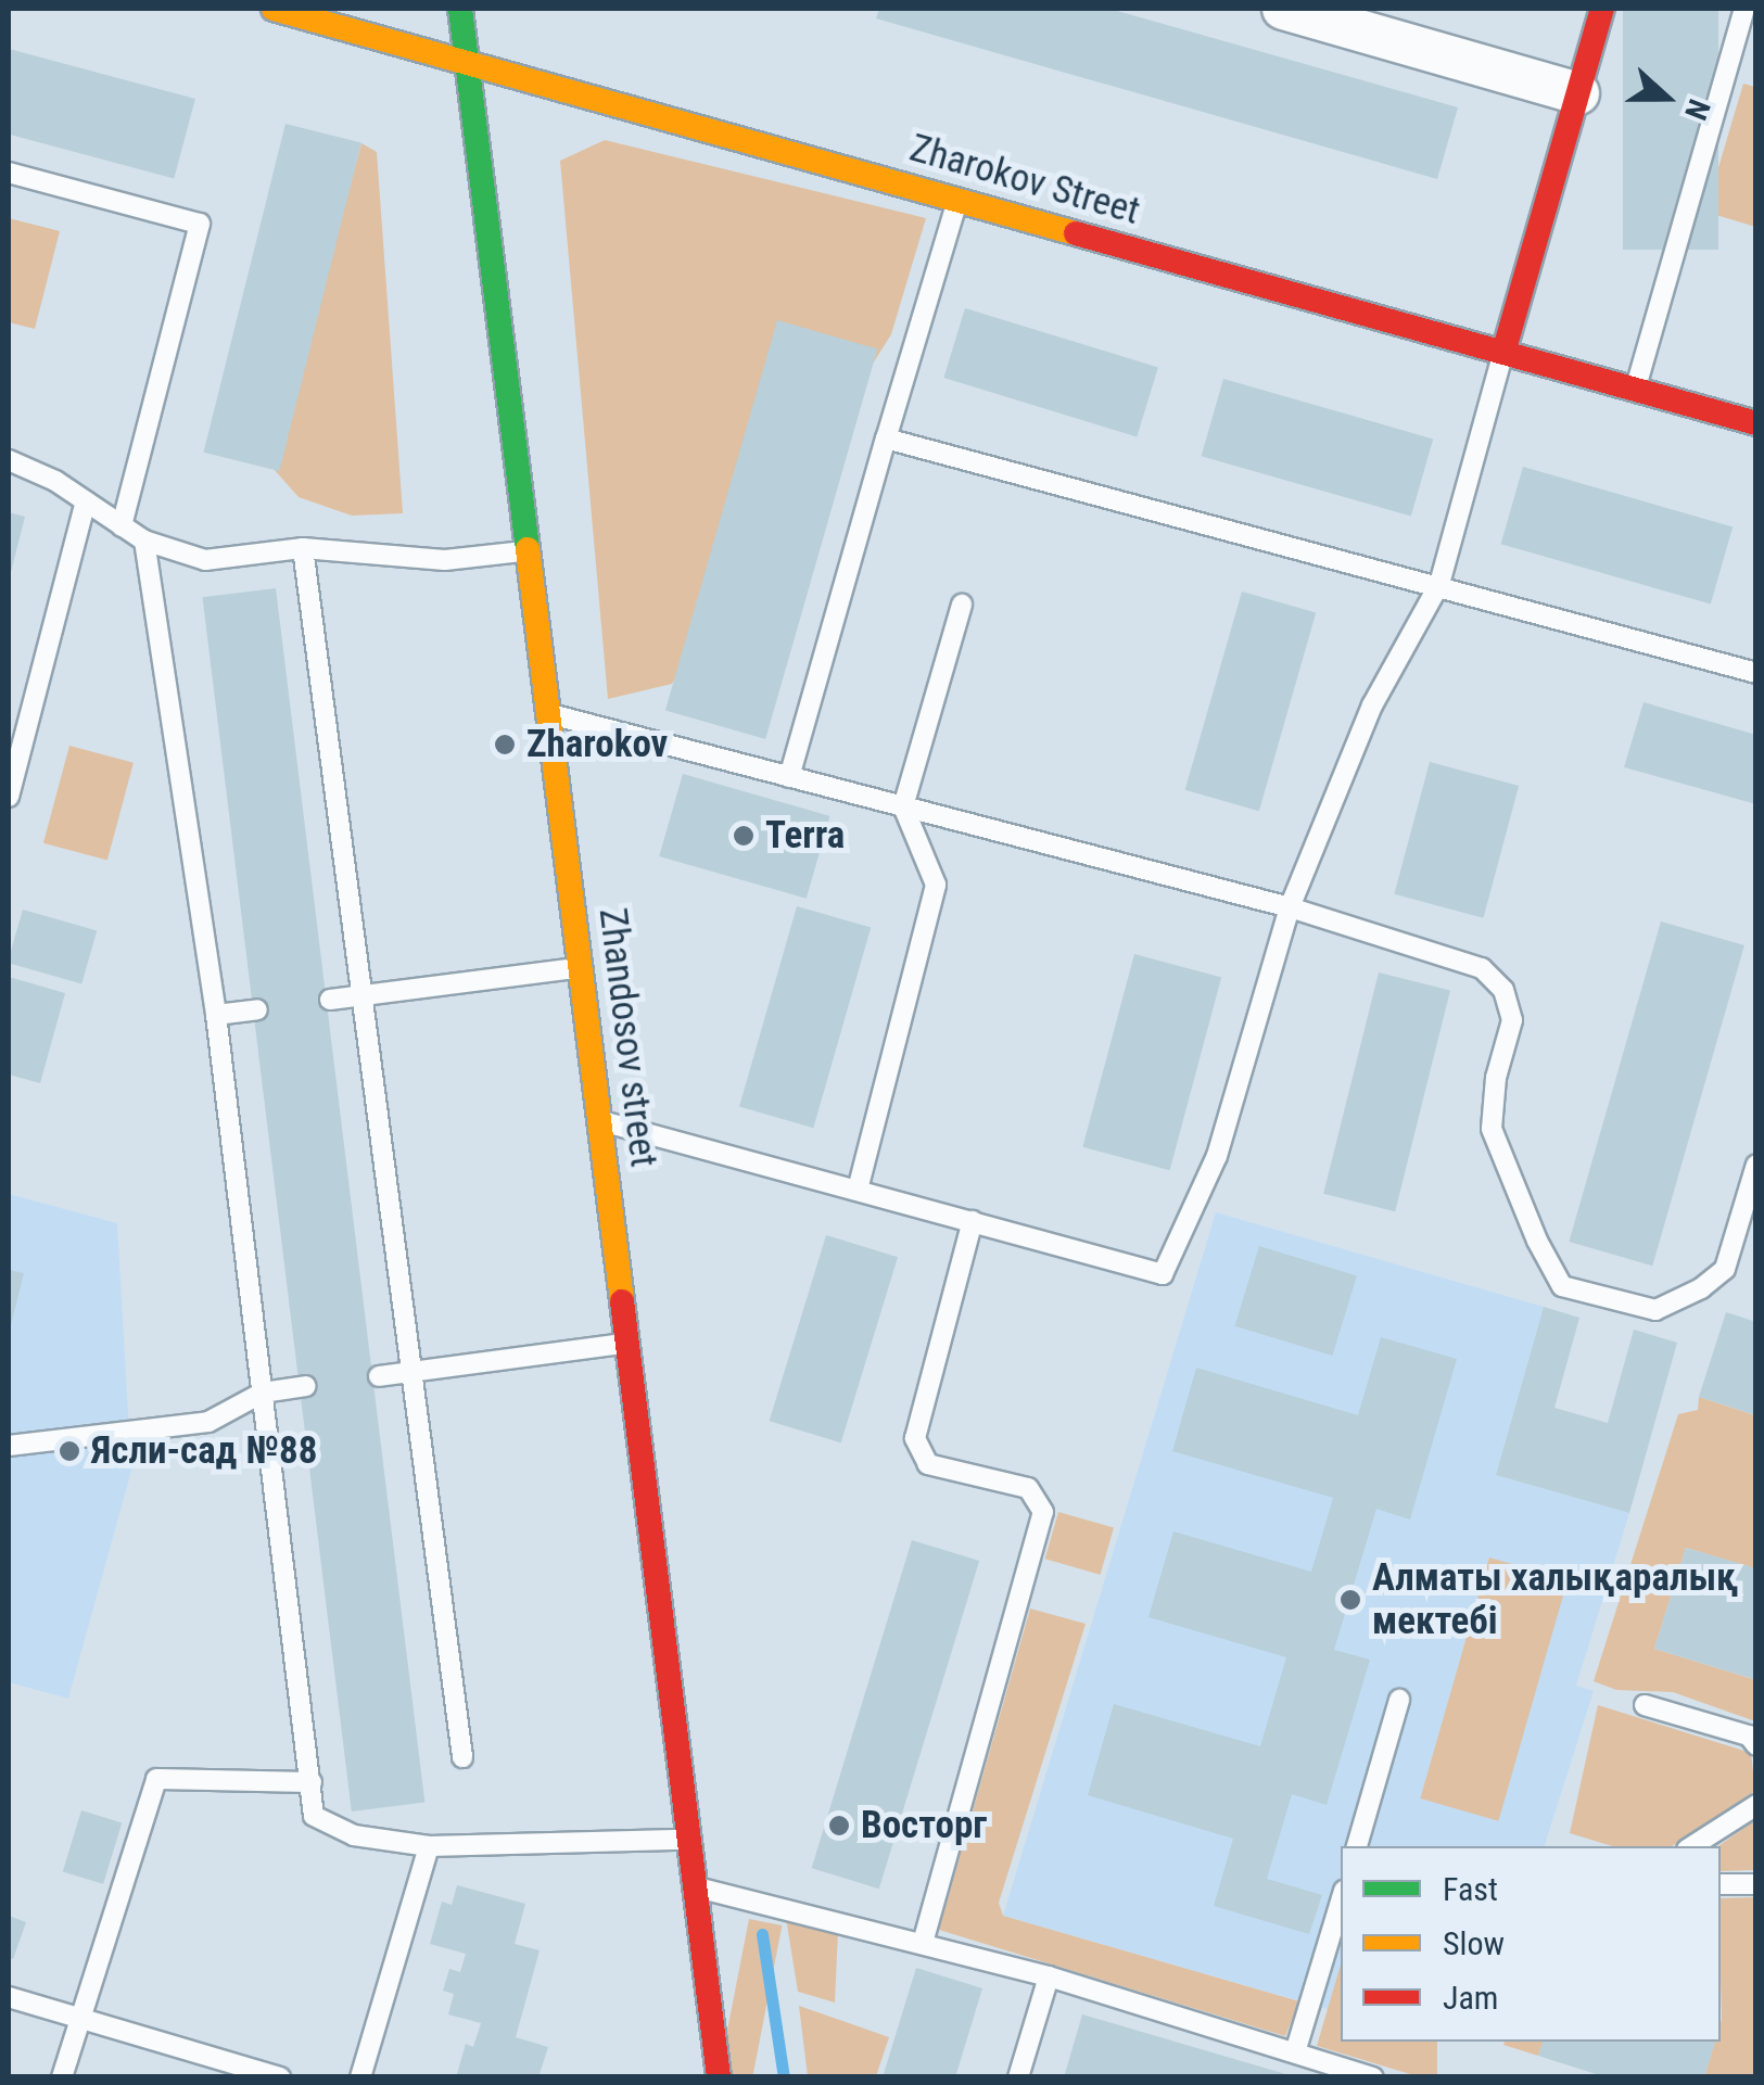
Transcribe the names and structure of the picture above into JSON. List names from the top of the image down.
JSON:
{
  "streets": {
    "main road": ["Zharokov Street", "Zhandosov street"]
  },
  "crossings": [
    ["Zharokov Street", "Zhandosov street"]
  ],
  "places": [
    "Zharokov",
    "Terra",
    "Ясли-сад №88",
    "Алматы халықаралық мектебі",
    "Восторг"
  ],
  "legend": ["Fast", "Slow", "Jam"],
  "north": "right"
}
